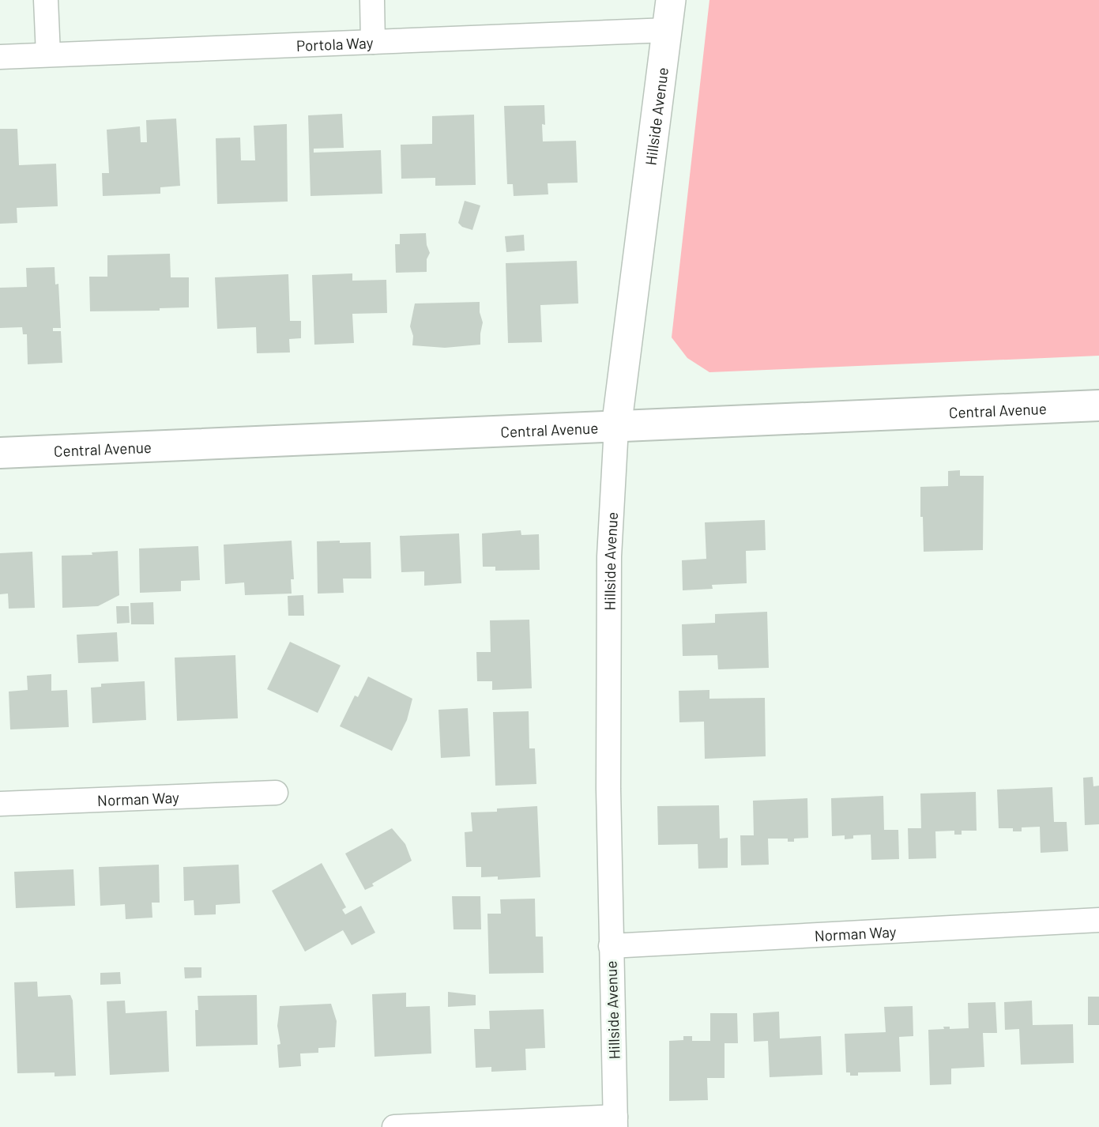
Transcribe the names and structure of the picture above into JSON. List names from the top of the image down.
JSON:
{
  "streets": {
    "main road": ["Central Avenue"],
    "street": ["Portola Way", "Hillside Avenue", "Norman Way"]
  },
  "crossings": [
    ["Portola Way", "Hillside Avenue"],
    ["Hillside Avenue", "Central Avenue"],
    ["Hillside Avenue", "Norman Way"]
  ]
}
